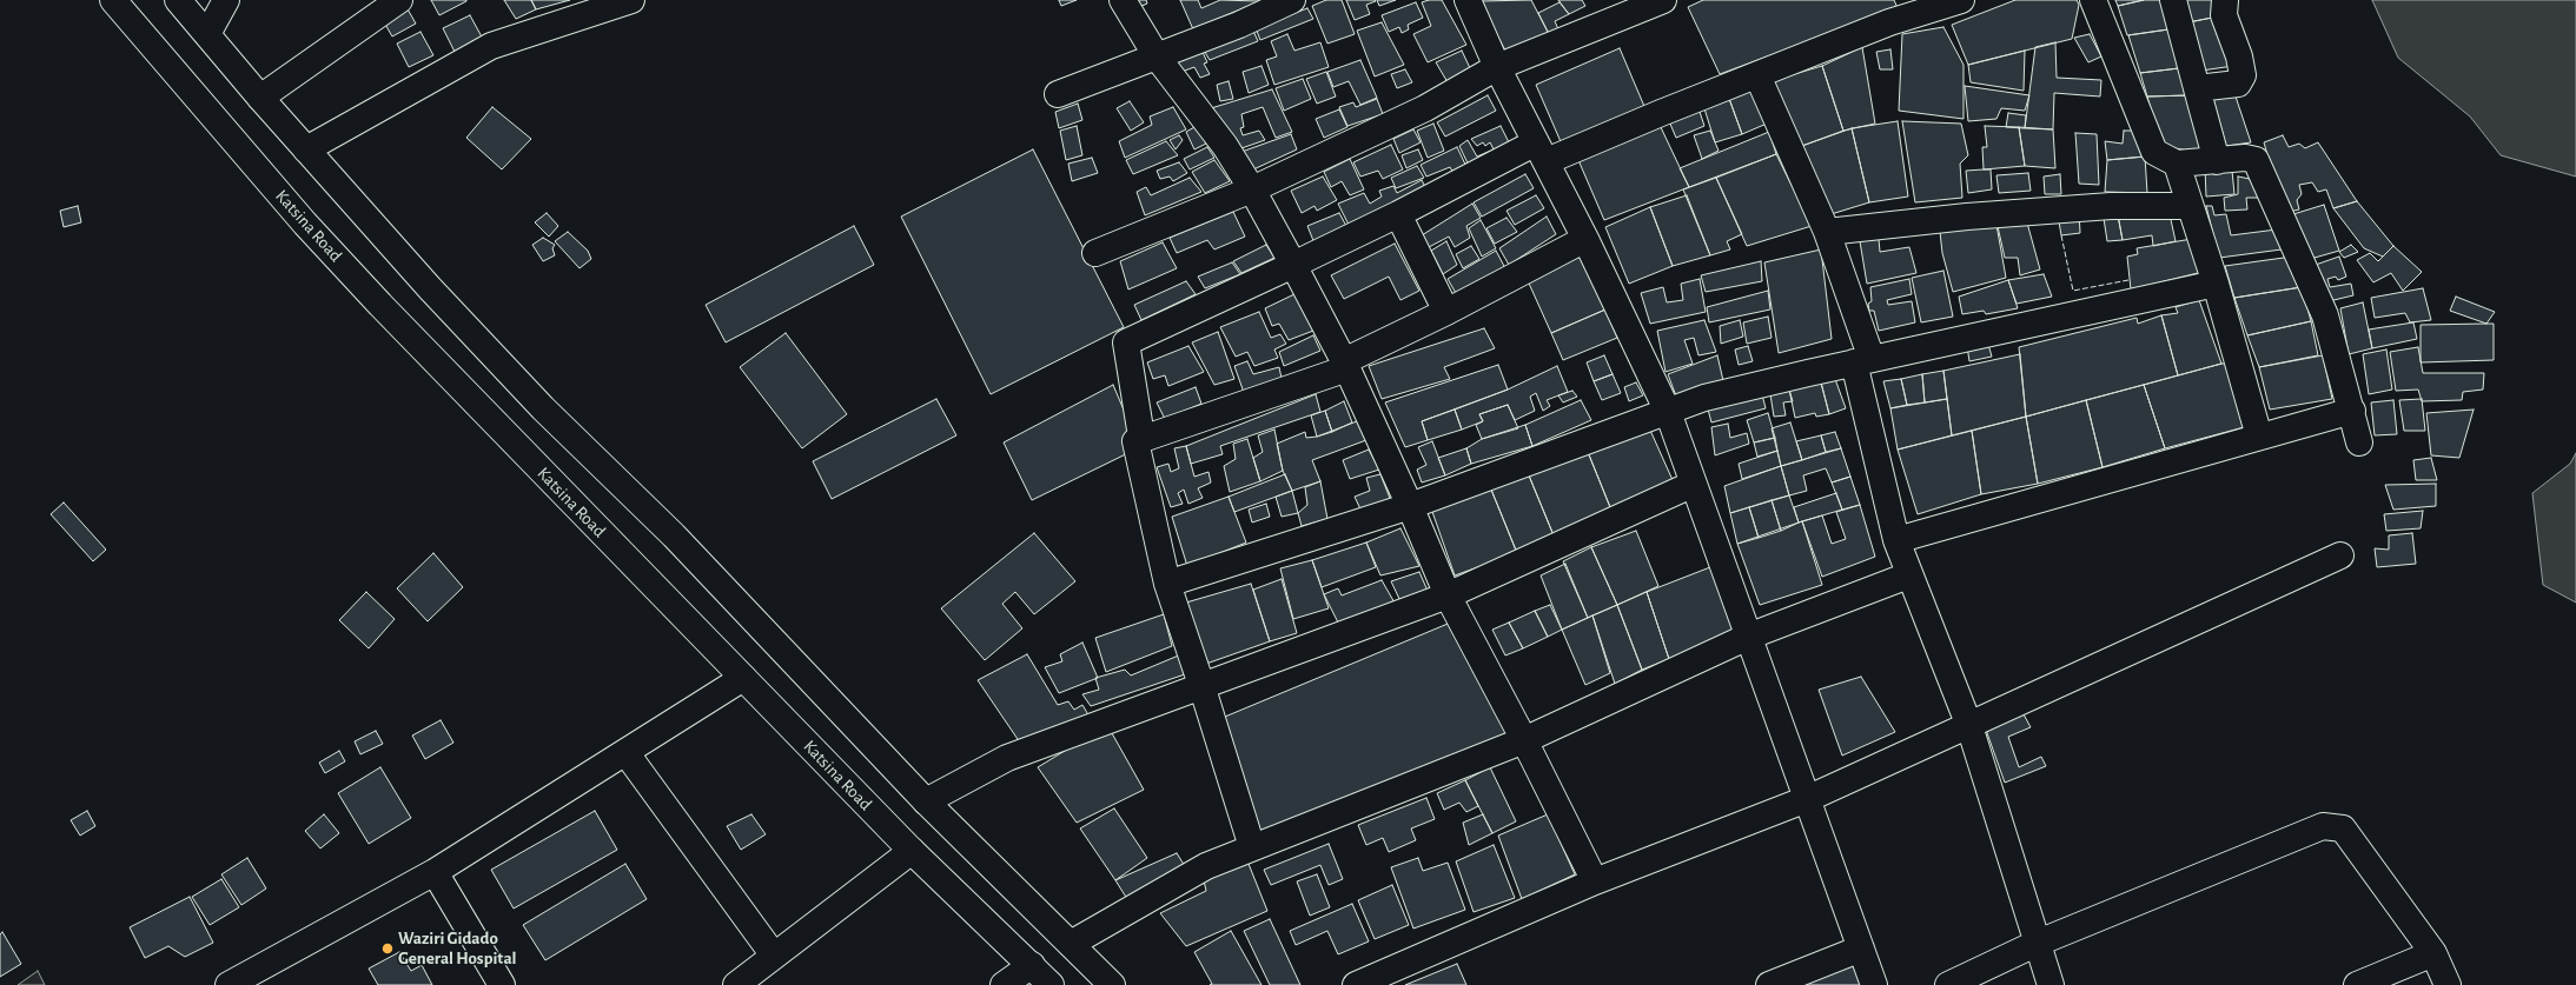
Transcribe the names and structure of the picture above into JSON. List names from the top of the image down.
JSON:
{
  "streets": {
    "main road": ["Katsina Road"]
  },
  "places": ["Waziri Gidado General Hospital"]
}
